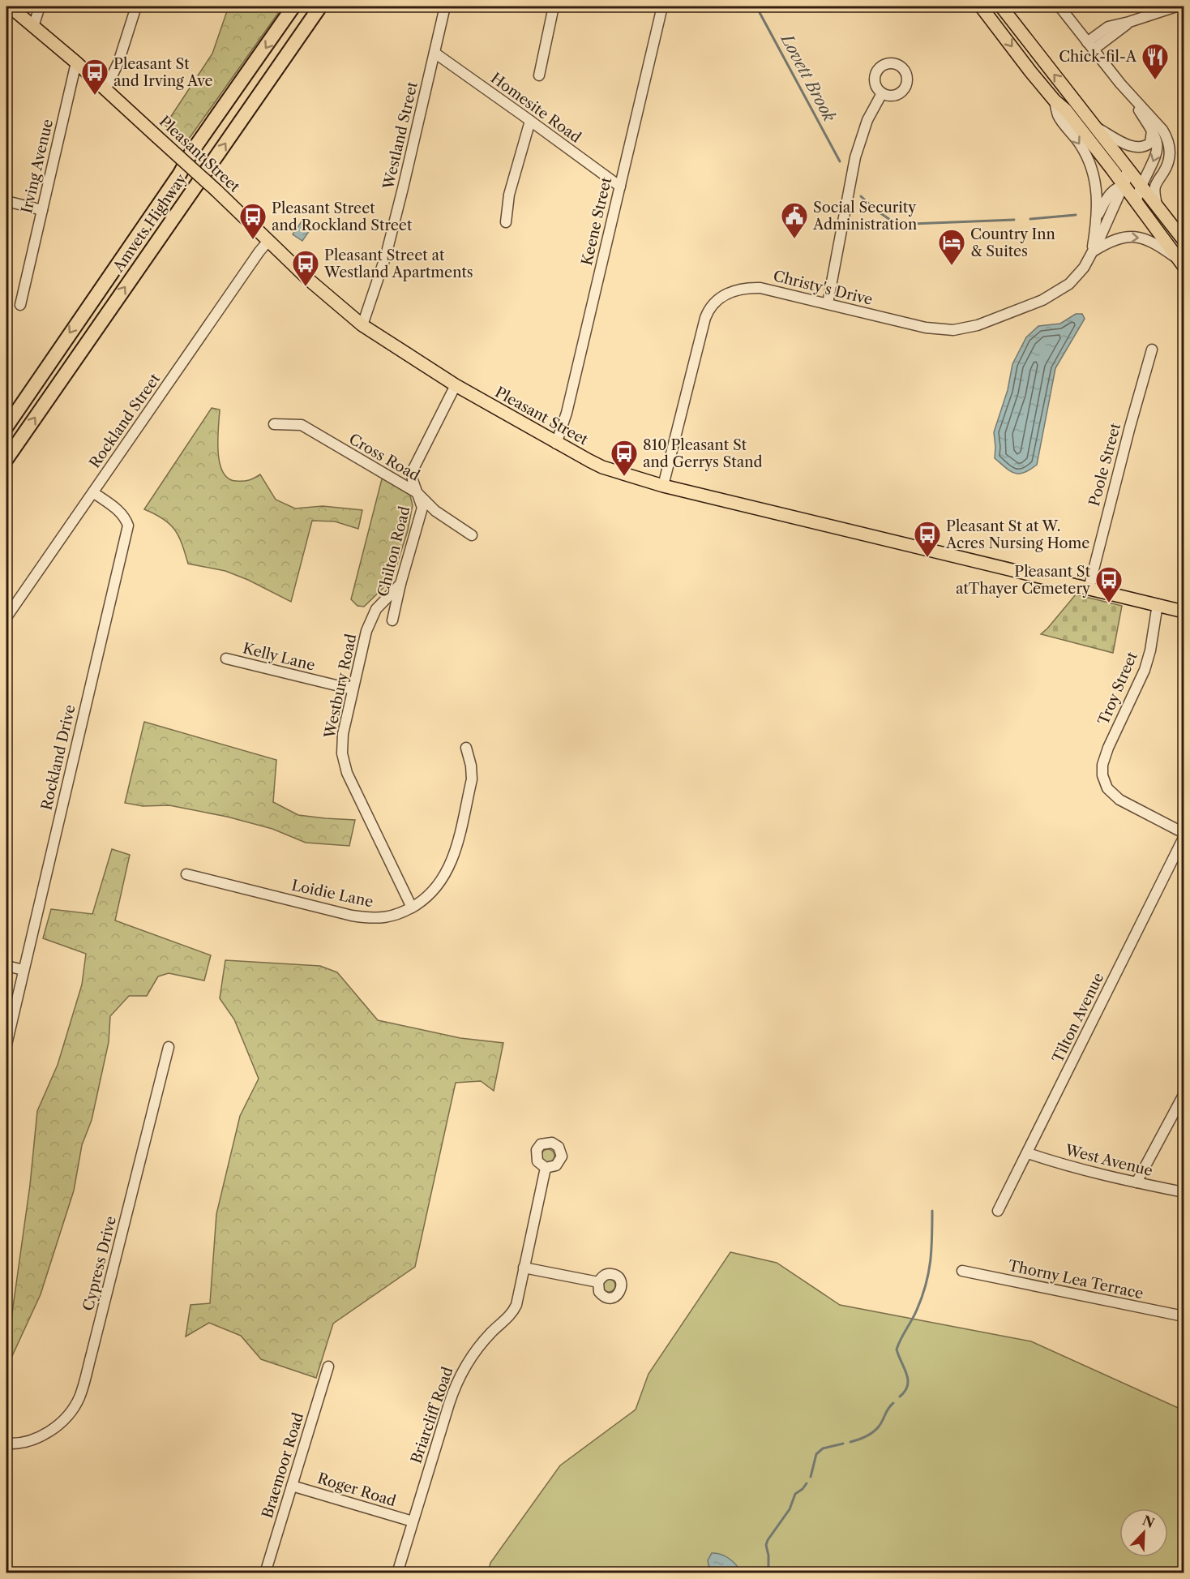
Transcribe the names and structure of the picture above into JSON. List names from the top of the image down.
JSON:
{
  "streets": {
    "highway": ["Amvets Highway"],
    "main road": ["Pleasant Street"],
    "street": [
      "Homesite Road",
      "Westland Street",
      "Irving Avenue",
      "Keene Street",
      "Christy's Drive",
      "Rockland Street",
      "Cross Road",
      "Poole Street",
      "Chilton Road",
      "Kelly Lane",
      "Westbury Road",
      "Troy Street",
      "Rockland Drive",
      "Loidie Lane",
      "Tilton Avenue",
      "West Avenue",
      "Cypress Drive",
      "Thorny Lea Terrace",
      "Briarcliff Road",
      "Braemoor Road",
      "Roger Road"
    ]
  },
  "crossings": [
    ["Homesite Road", "Westland Street"],
    ["Homesite Road", "Keene Street"],
    ["Westland Street", "Pleasant Street"],
    ["Pleasant Street", "Irving Avenue"],
    ["Pleasant Street", "Keene Street"],
    ["Pleasant Street", "Christy's Drive"],
    ["Pleasant Street", "Rockland Street"],
    ["Pleasant Street", "Poole Street"],
    ["Pleasant Street", "Chilton Road"],
    ["Pleasant Street", "Troy Street"],
    ["Rockland Street", "Rockland Drive"],
    ["Cross Road", "Chilton Road"],
    ["Chilton Road", "Westbury Road"],
    ["Kelly Lane", "Westbury Road"],
    ["Westbury Road", "Loidie Lane"],
    ["Tilton Avenue", "West Avenue"],
    ["Briarcliff Road", "Roger Road"],
    ["Braemoor Road", "Roger Road"]
  ],
  "water": ["Lovett Brook"],
  "places": {
    "restaurant": ["Chick-fil-A"],
    "bus stop": [
      "Pleasant St and Irving Ave",
      "Pleasant Street and Rockland Street",
      "Pleasant Street at Westland Apartments",
      "810 Pleasant St and Gerrys Stand",
      "Pleasant St at W. Acres Nursing Home",
      "Pleasant St atThayer Cemetery"
    ],
    "public building": ["Social Security Administration"],
    "hotel": ["Country Inn & Suites"]
  },
  "north": "top right"
}
